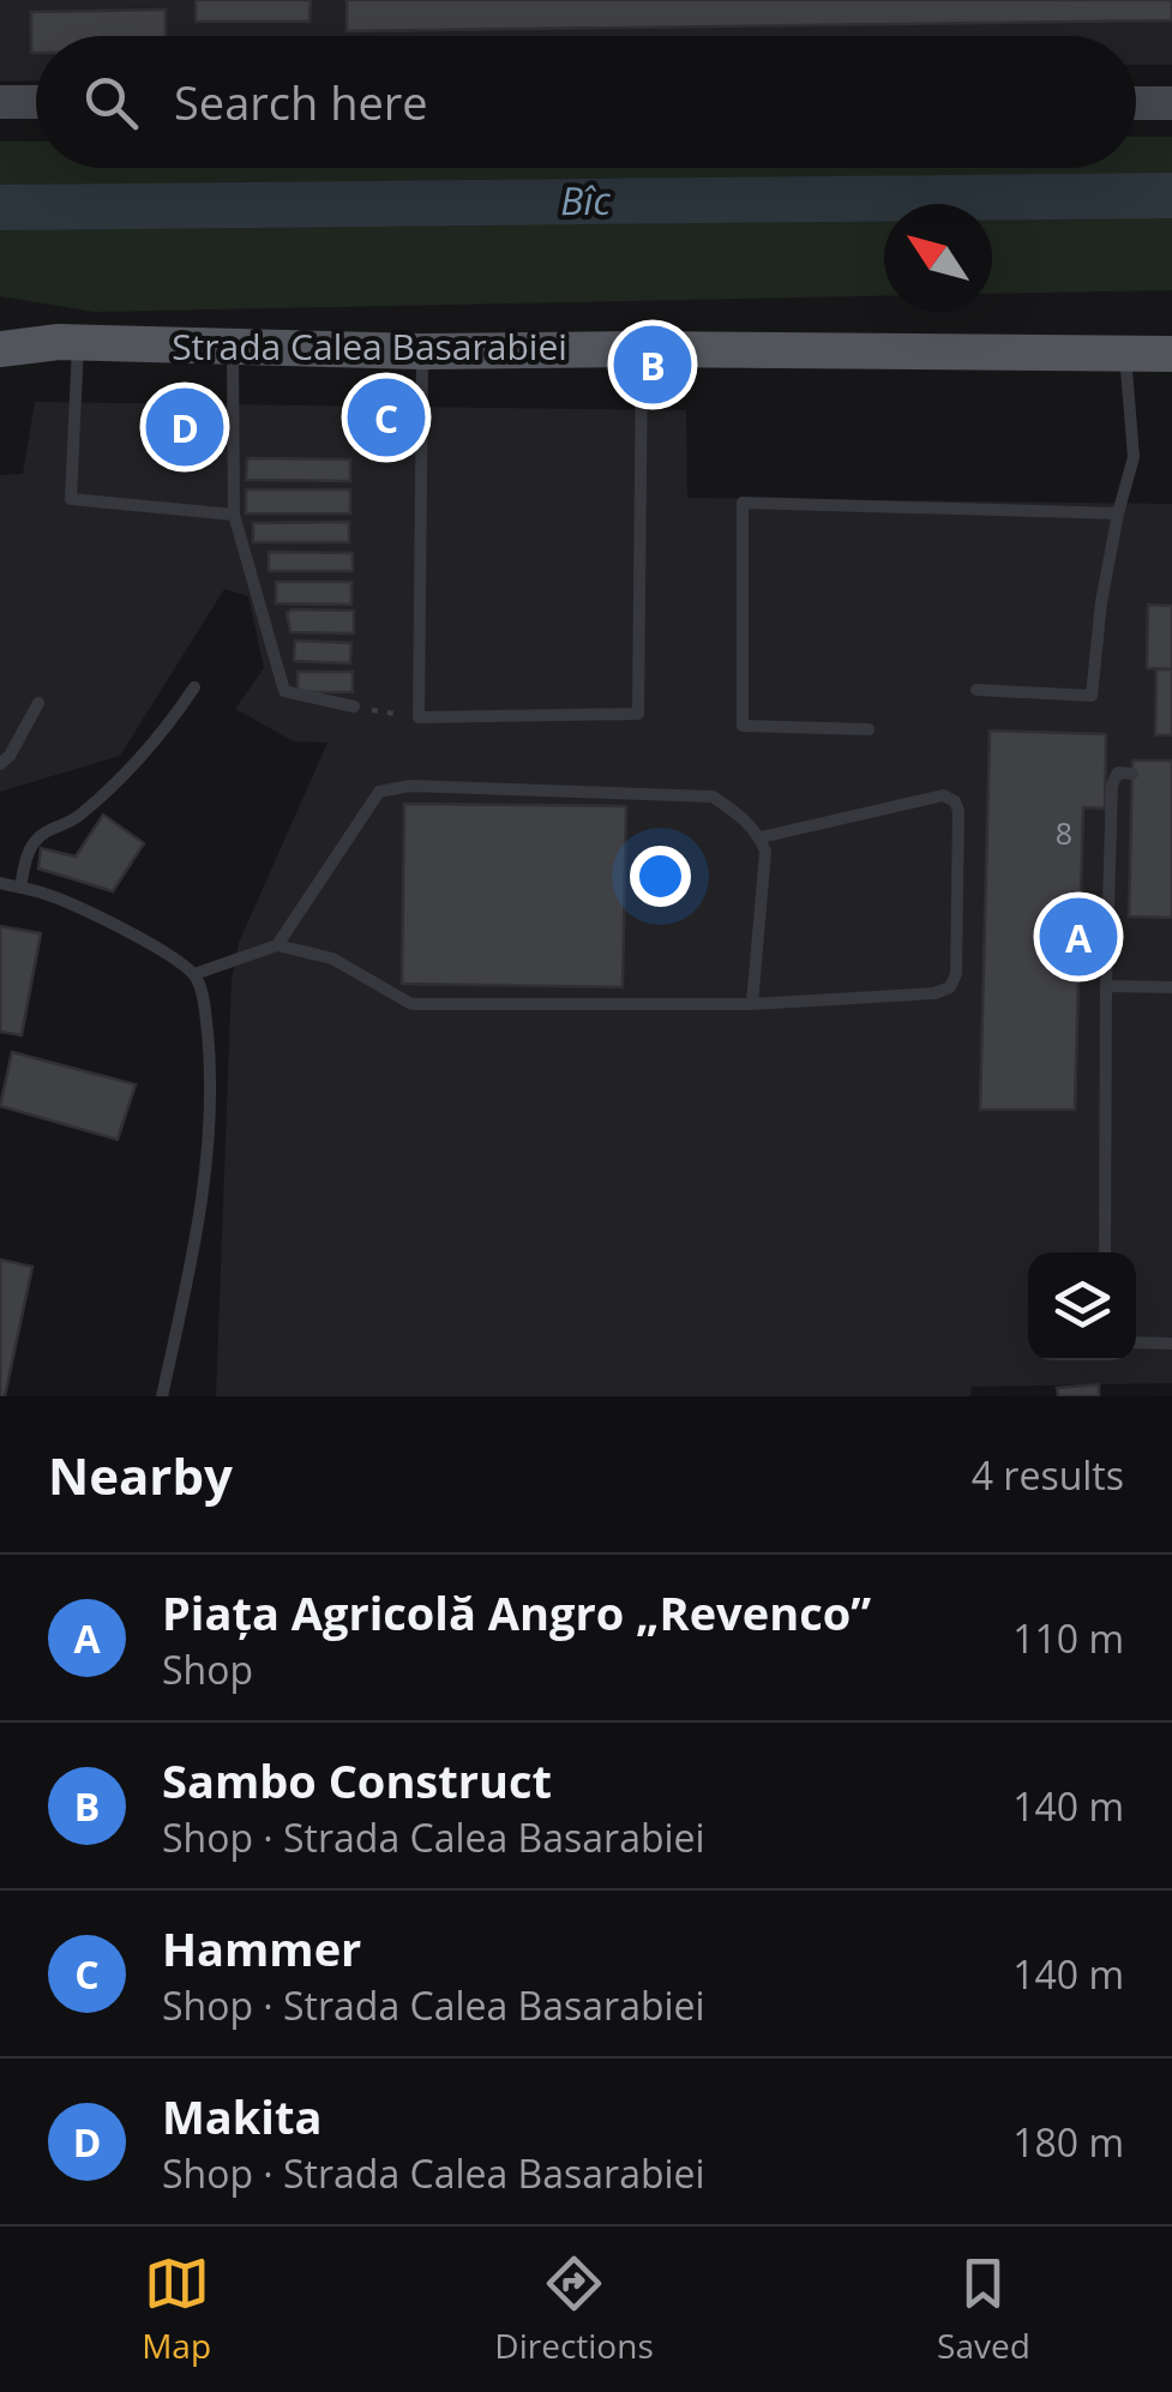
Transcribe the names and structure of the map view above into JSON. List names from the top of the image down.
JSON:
{
  "streets": {
    "main road": ["Strada Calea Basarabiei"]
  },
  "water": ["Bîc"],
  "house_numbers": ["8"],
  "north": "top left",
  "page": {
    "search": "Search here",
    "pins": [
      "B",
      "C",
      "D",
      "A"
    ],
    "heading": ["Nearby", "4 results"],
    "list": [
      {
        "mark": "A",
        "name": "Piața Agricolă Angro „Revenco”",
        "note": "Shop",
        "value": "110 m"
      },
      {
        "mark": "B",
        "name": "Sambo Construct",
        "note": "Shop · Strada Calea Basarabiei",
        "value": "140 m"
      },
      {
        "mark": "C",
        "name": "Hammer",
        "note": "Shop · Strada Calea Basarabiei",
        "value": "140 m"
      },
      {
        "mark": "D",
        "name": "Makita",
        "note": "Shop · Strada Calea Basarabiei",
        "value": "180 m"
      }
    ],
    "nav": ["Map", "Directions", "Saved"]
  }
}
